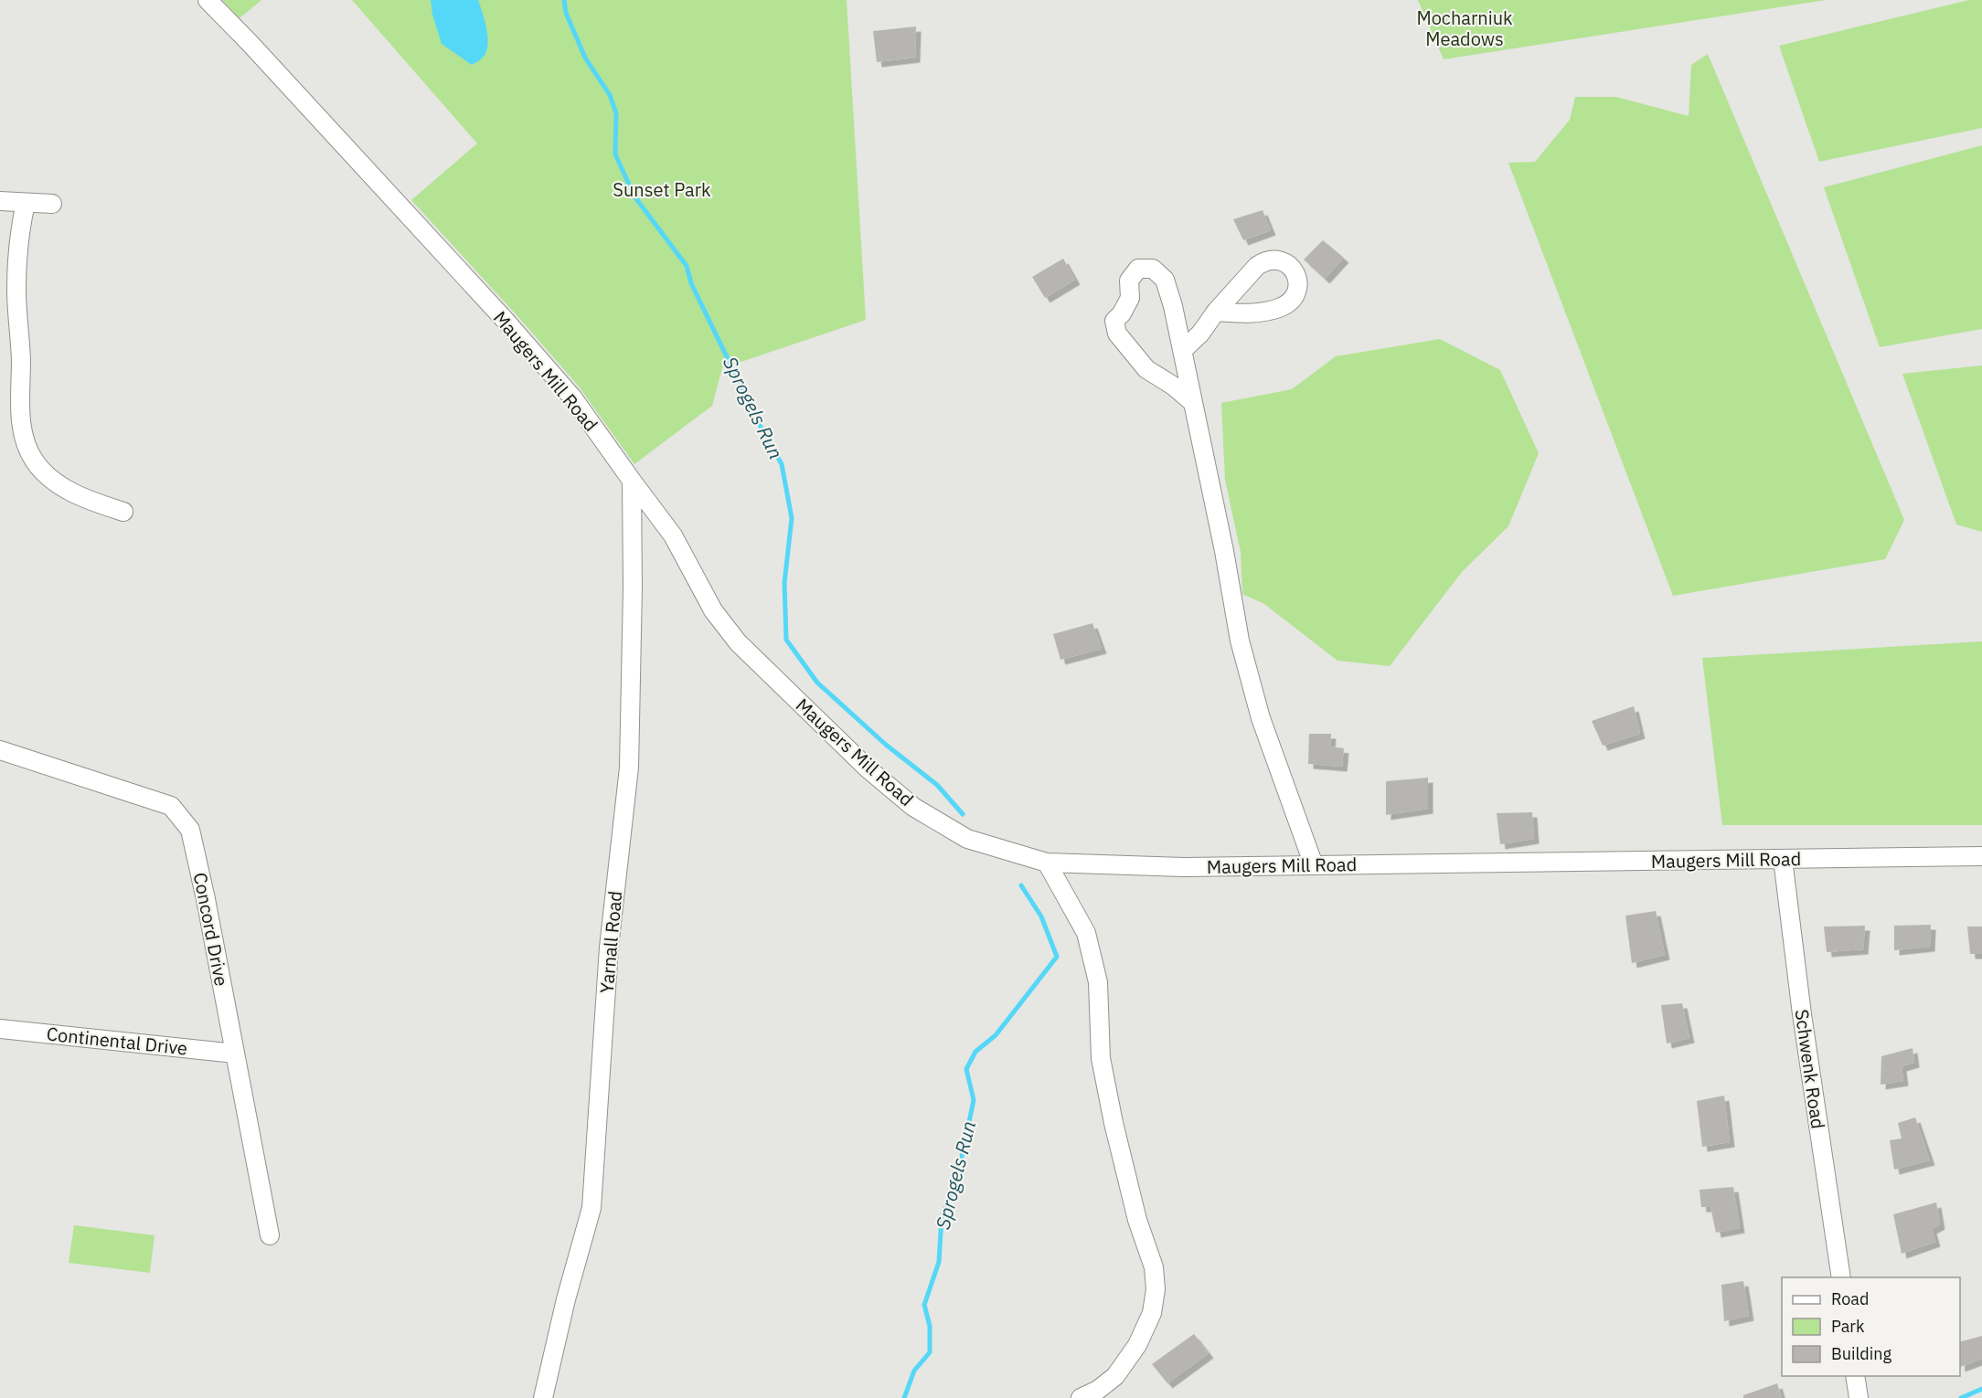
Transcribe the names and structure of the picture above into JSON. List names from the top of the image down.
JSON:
{
  "streets": {
    "street": [
      "Maugers Mill Road",
      "Concord Drive",
      "Yarnall Road",
      "Continental Drive",
      "Schwenk Road"
    ]
  },
  "crossings": [
    ["Maugers Mill Road", "Yarnall Road"],
    ["Maugers Mill Road", "Schwenk Road"],
    ["Concord Drive", "Continental Drive"]
  ],
  "water": ["Sprogels Run"],
  "parks": ["Mocharniuk Meadows", "Sunset Park"],
  "legend": ["Road", "Park", "Building"]
}
